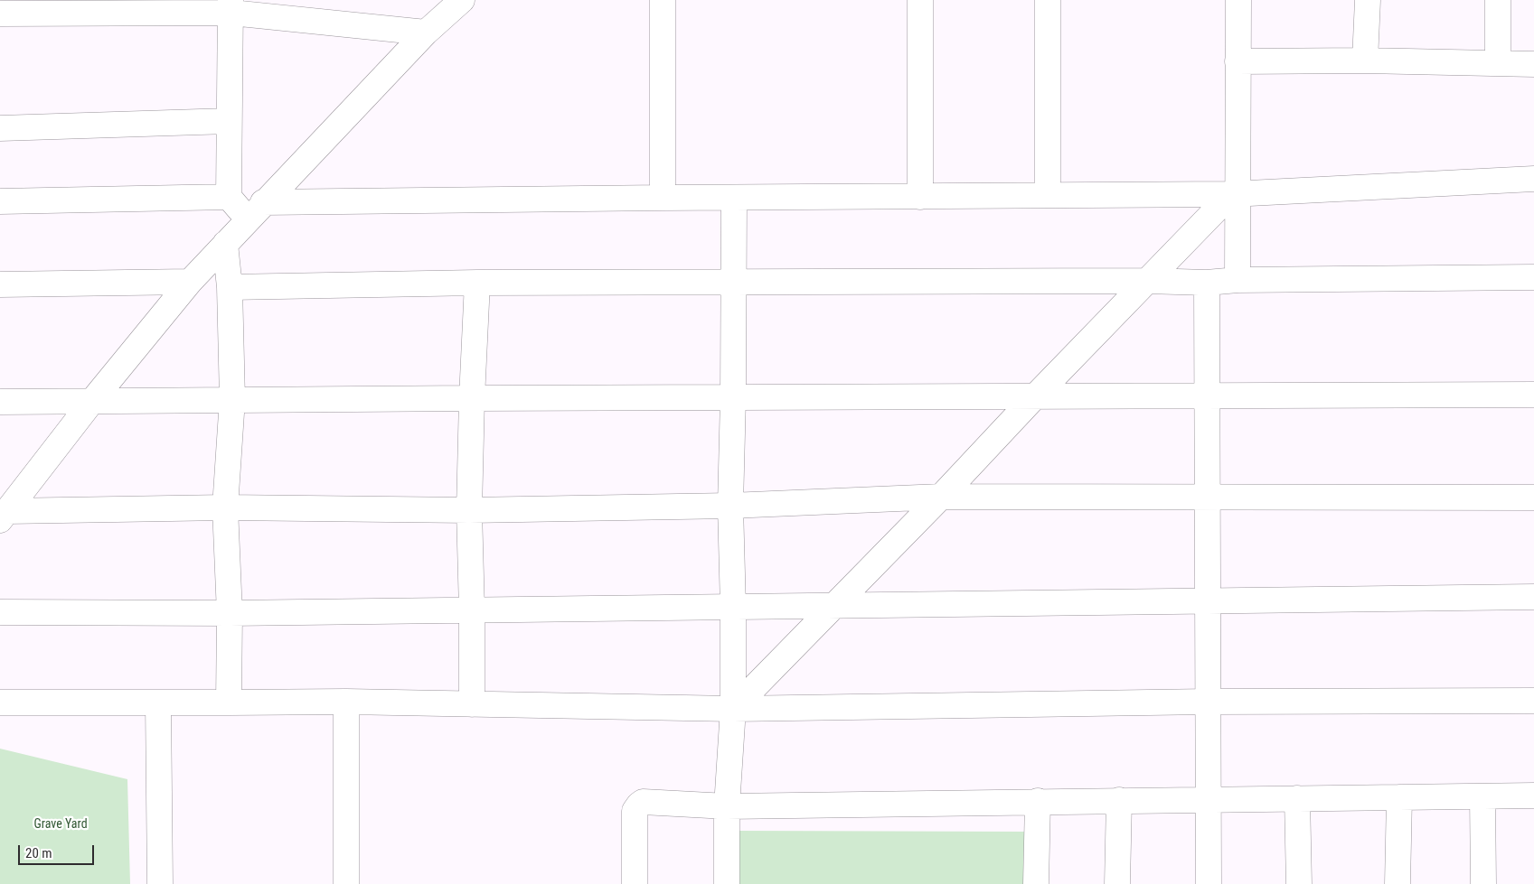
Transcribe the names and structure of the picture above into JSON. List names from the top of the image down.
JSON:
{
  "parks": ["Grave Yard"],
  "scale_bar": "20 m"
}
